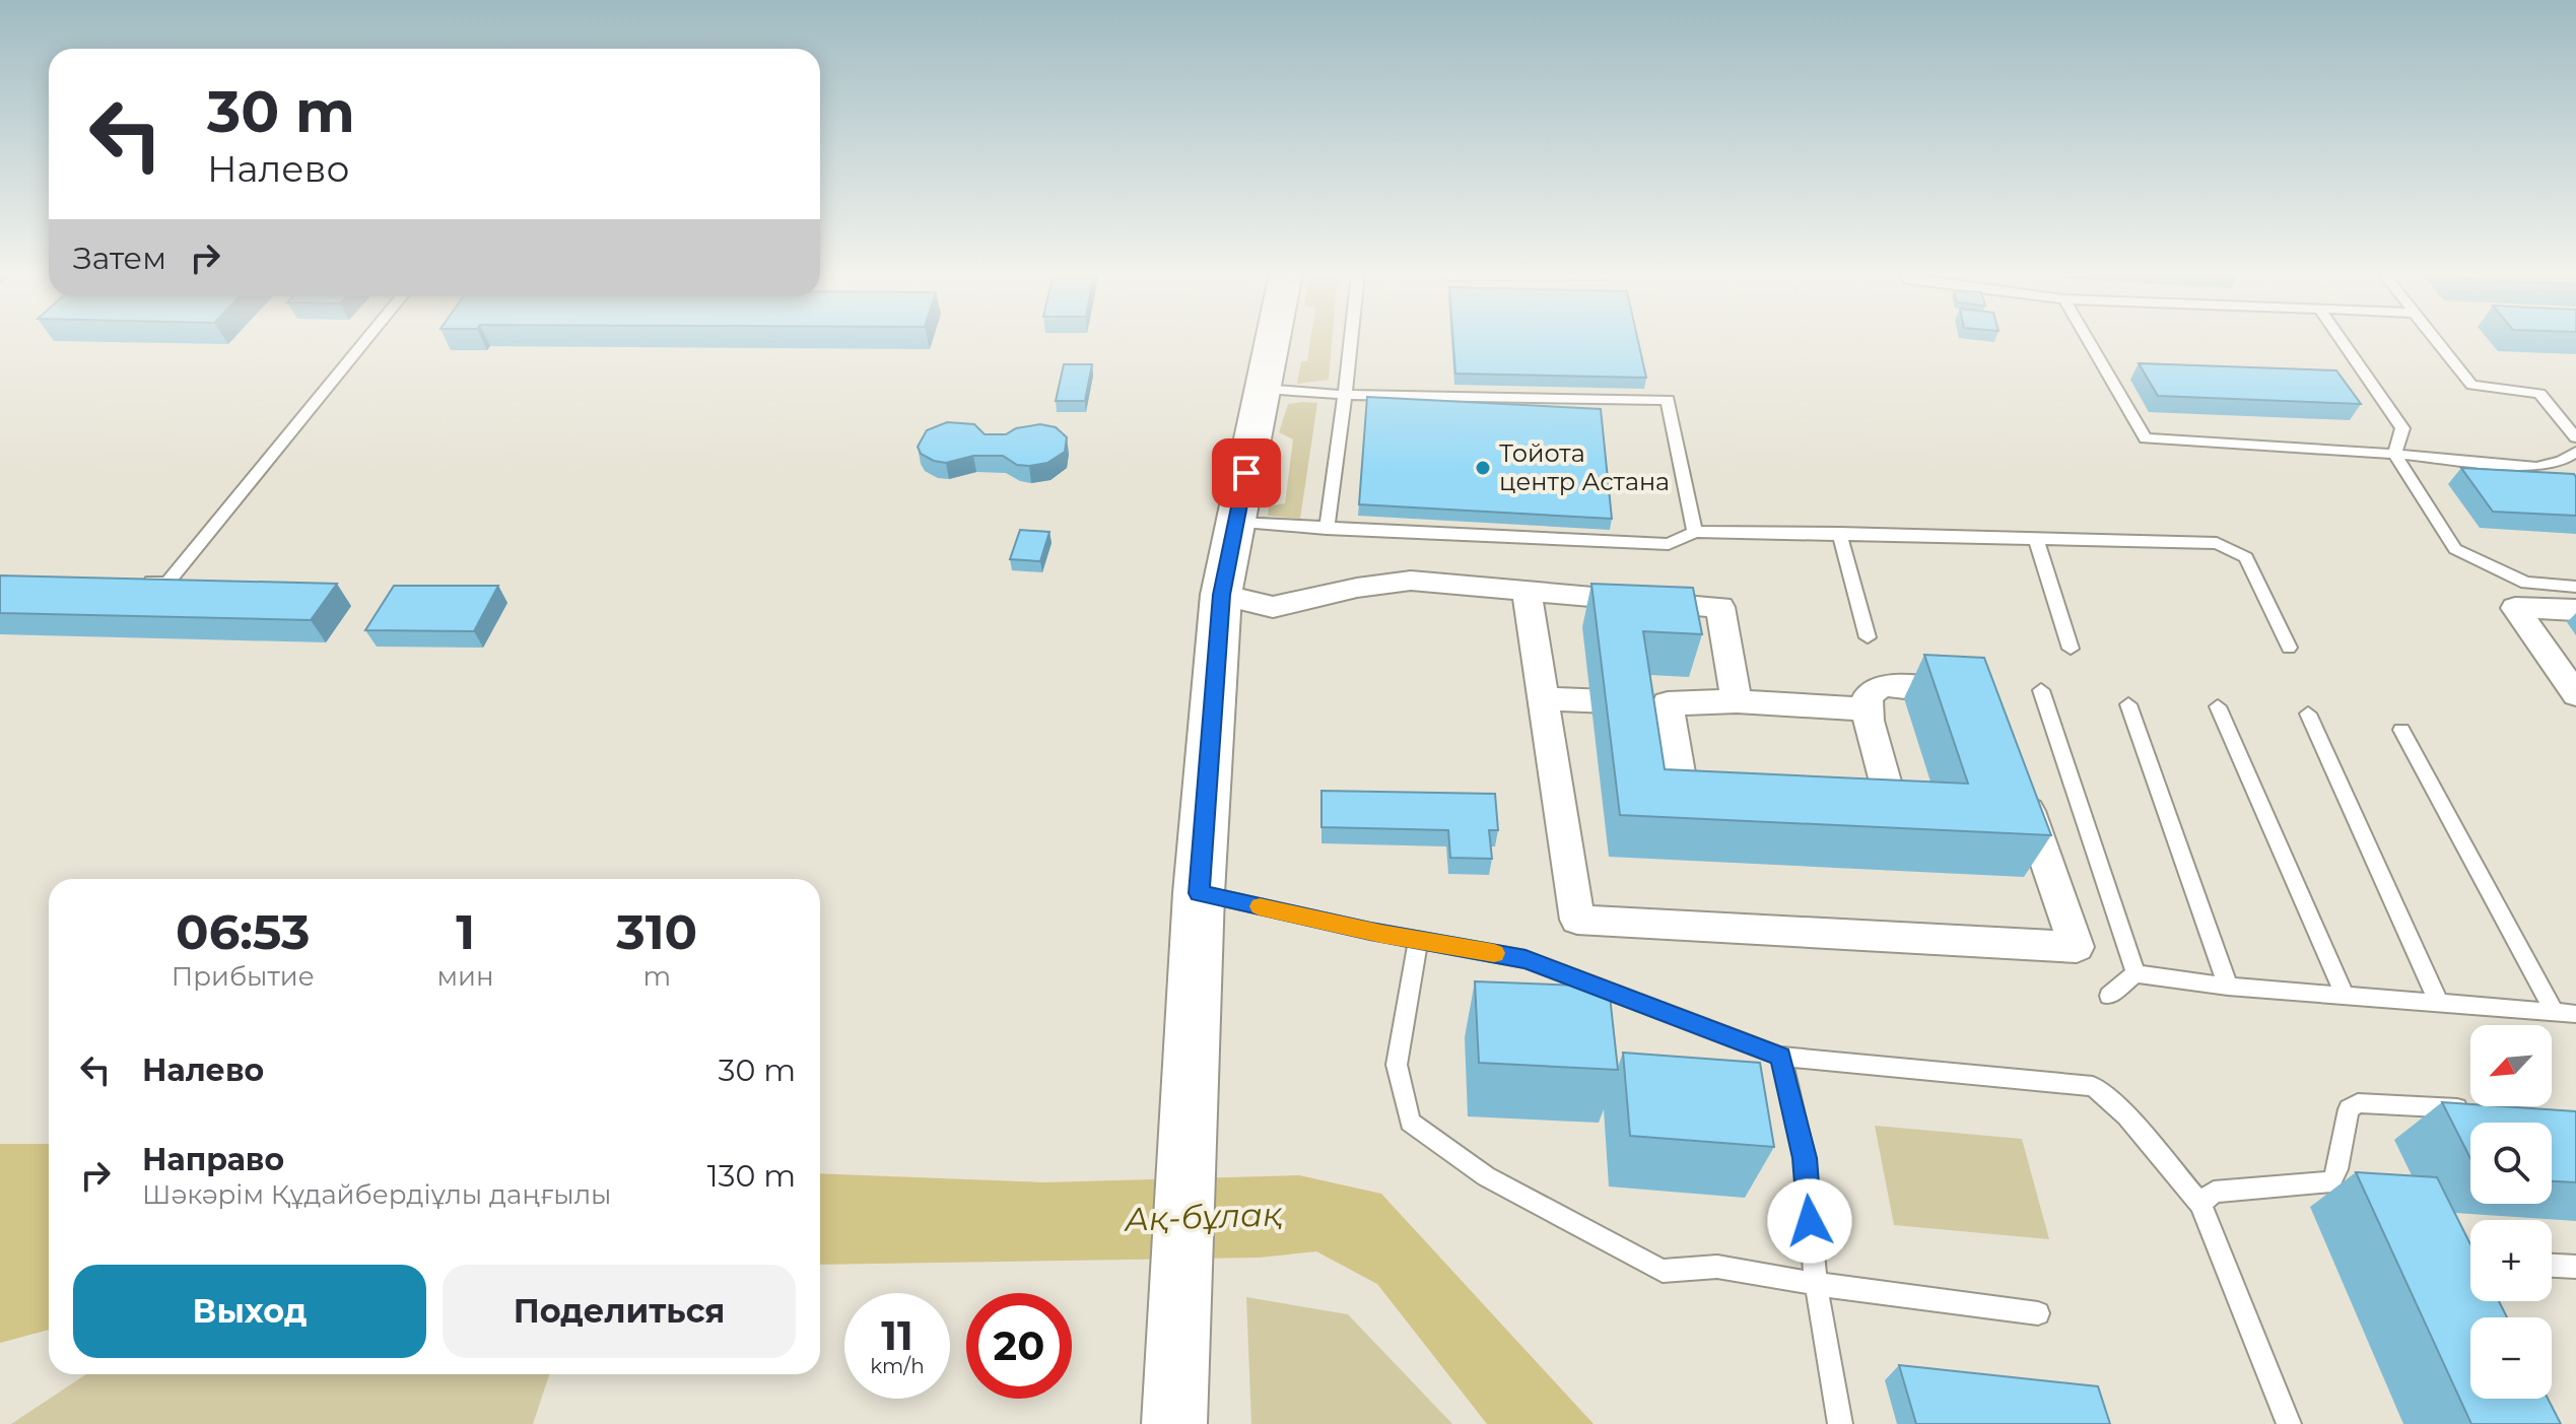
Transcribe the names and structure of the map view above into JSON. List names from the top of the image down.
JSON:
{
  "water": ["Ақ-бұлақ"],
  "places": ["Тойота центр Астана"],
  "north": "bottom left",
  "page": {
    "turn": ["30 m", "Налево"],
    "then": "Затем",
    "eta": [
      "06:53",
      "Прибытие",
      "1",
      "мин",
      "310",
      "m"
    ],
    "list": [
      {
        "name": "Налево",
        "value": "30 m"
      },
      {
        "name": "Направо",
        "note": "Шәкәрім Құдайбердіұлы даңғылы",
        "value": "130 m"
      }
    ],
    "map_buttons": ["+", "−"],
    "buttons": ["Выход", "Поделиться"],
    "speed": "11 km/h",
    "limit": "20"
  }
}
